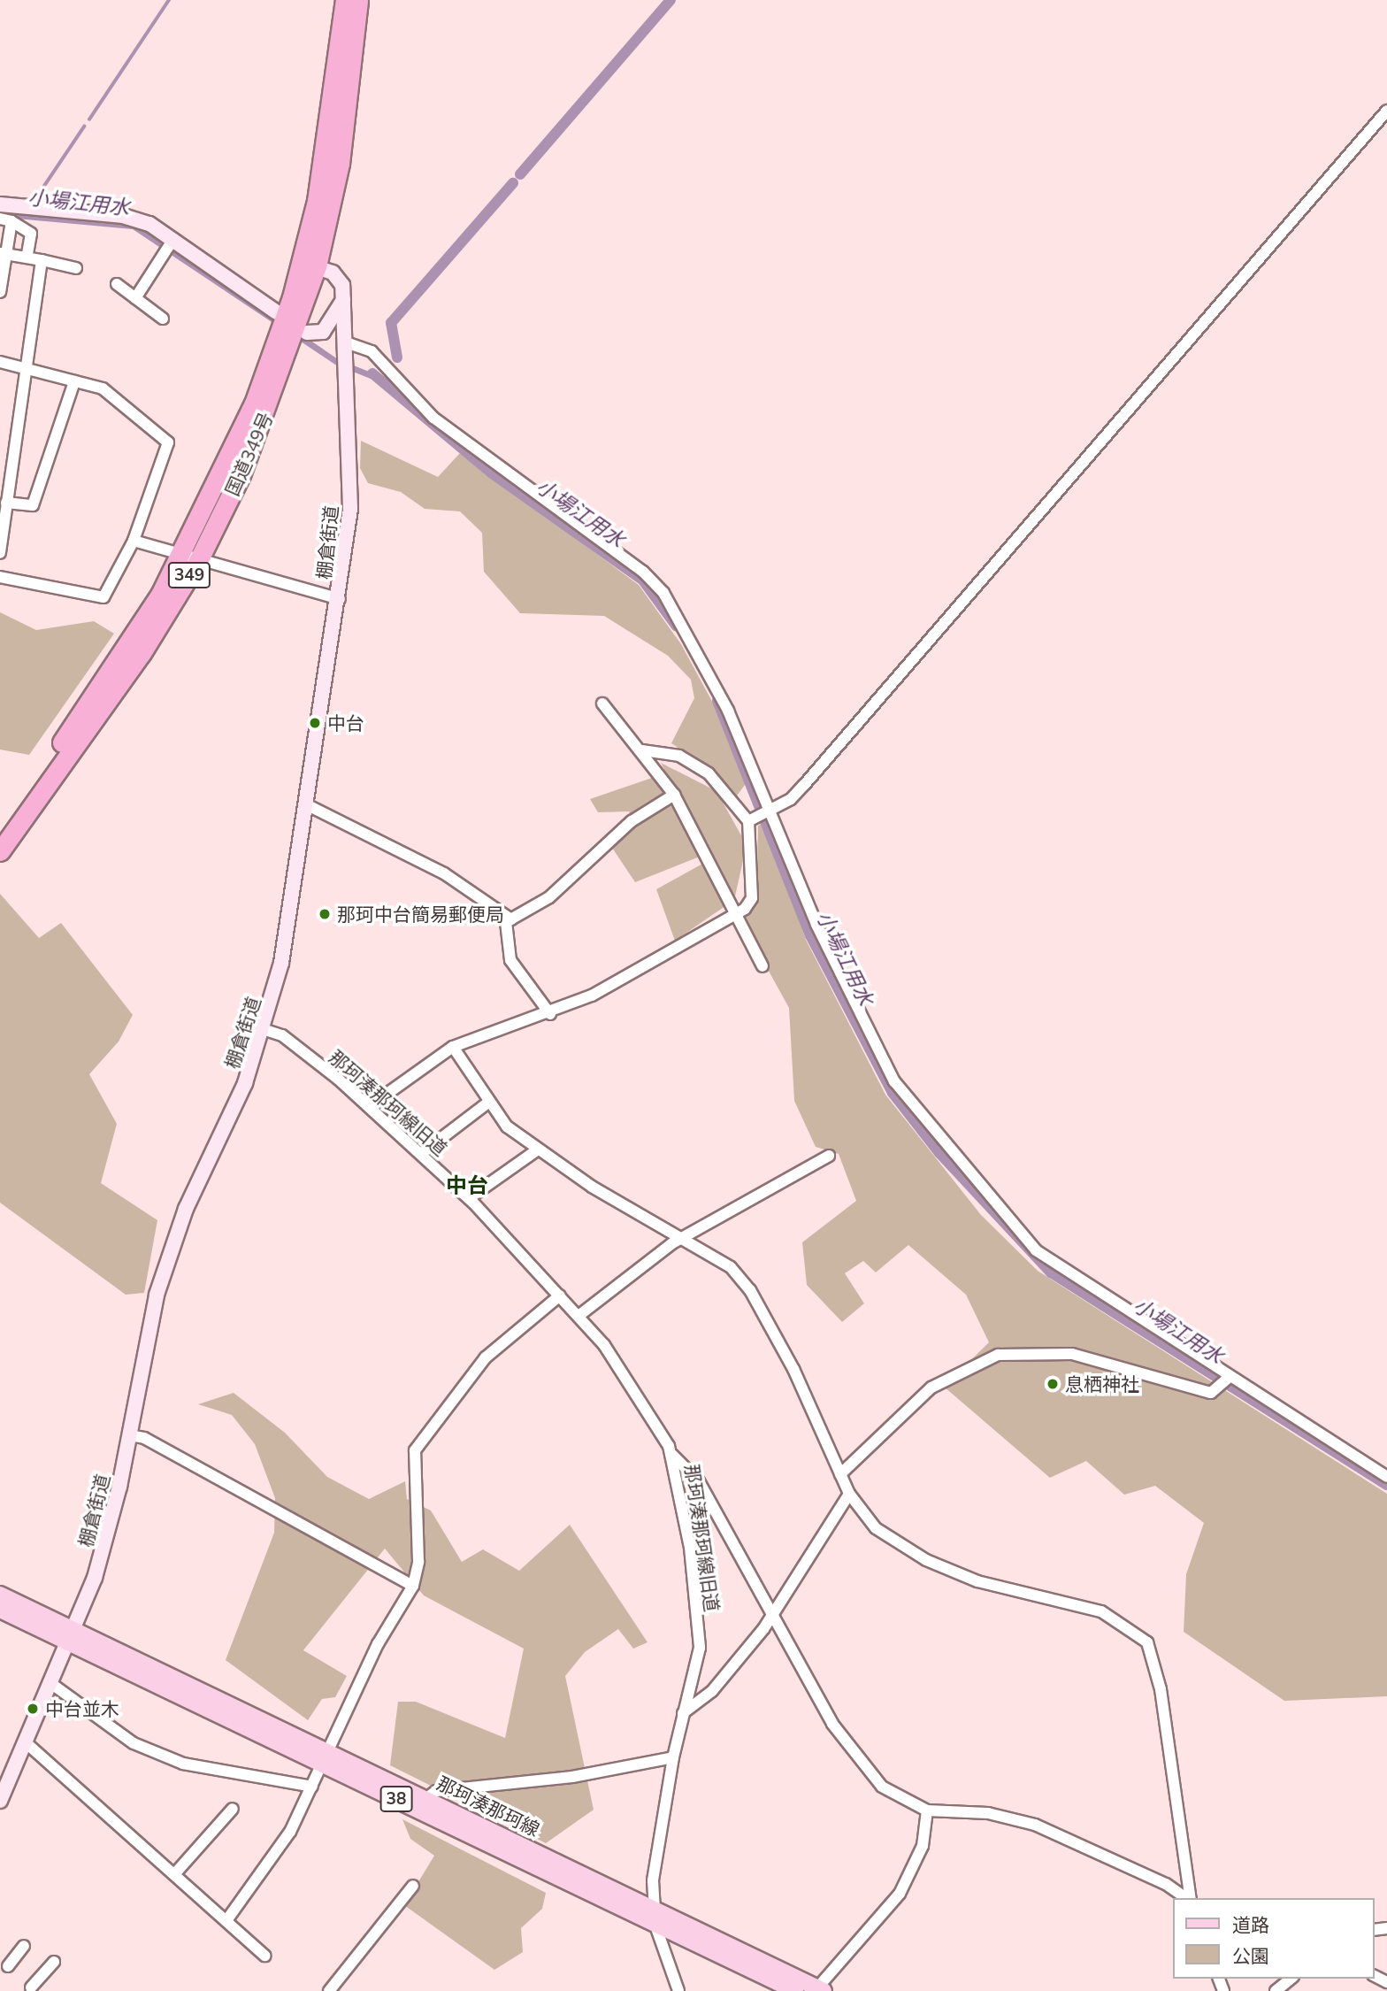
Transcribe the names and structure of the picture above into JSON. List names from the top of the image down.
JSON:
{
  "streets": {
    "highway": ["国道349号", "349"],
    "main road": ["38", "那珂湊那珂線"],
    "street": ["棚倉街道", "那珂湊那珂線旧道"]
  },
  "crossings": [
    ["国道349号", "棚倉街道"],
    ["棚倉街道", "那珂湊那珂線旧道"],
    ["棚倉街道", "那珂湊那珂線"],
    ["那珂湊那珂線旧道", "那珂湊那珂線"]
  ],
  "districts": ["中台"],
  "water": ["小場江用水"],
  "places": [
    "中台",
    "那珂中台簡易郵便局",
    "息栖神社",
    "中台並木"
  ],
  "legend": ["道路", "公園"]
}
